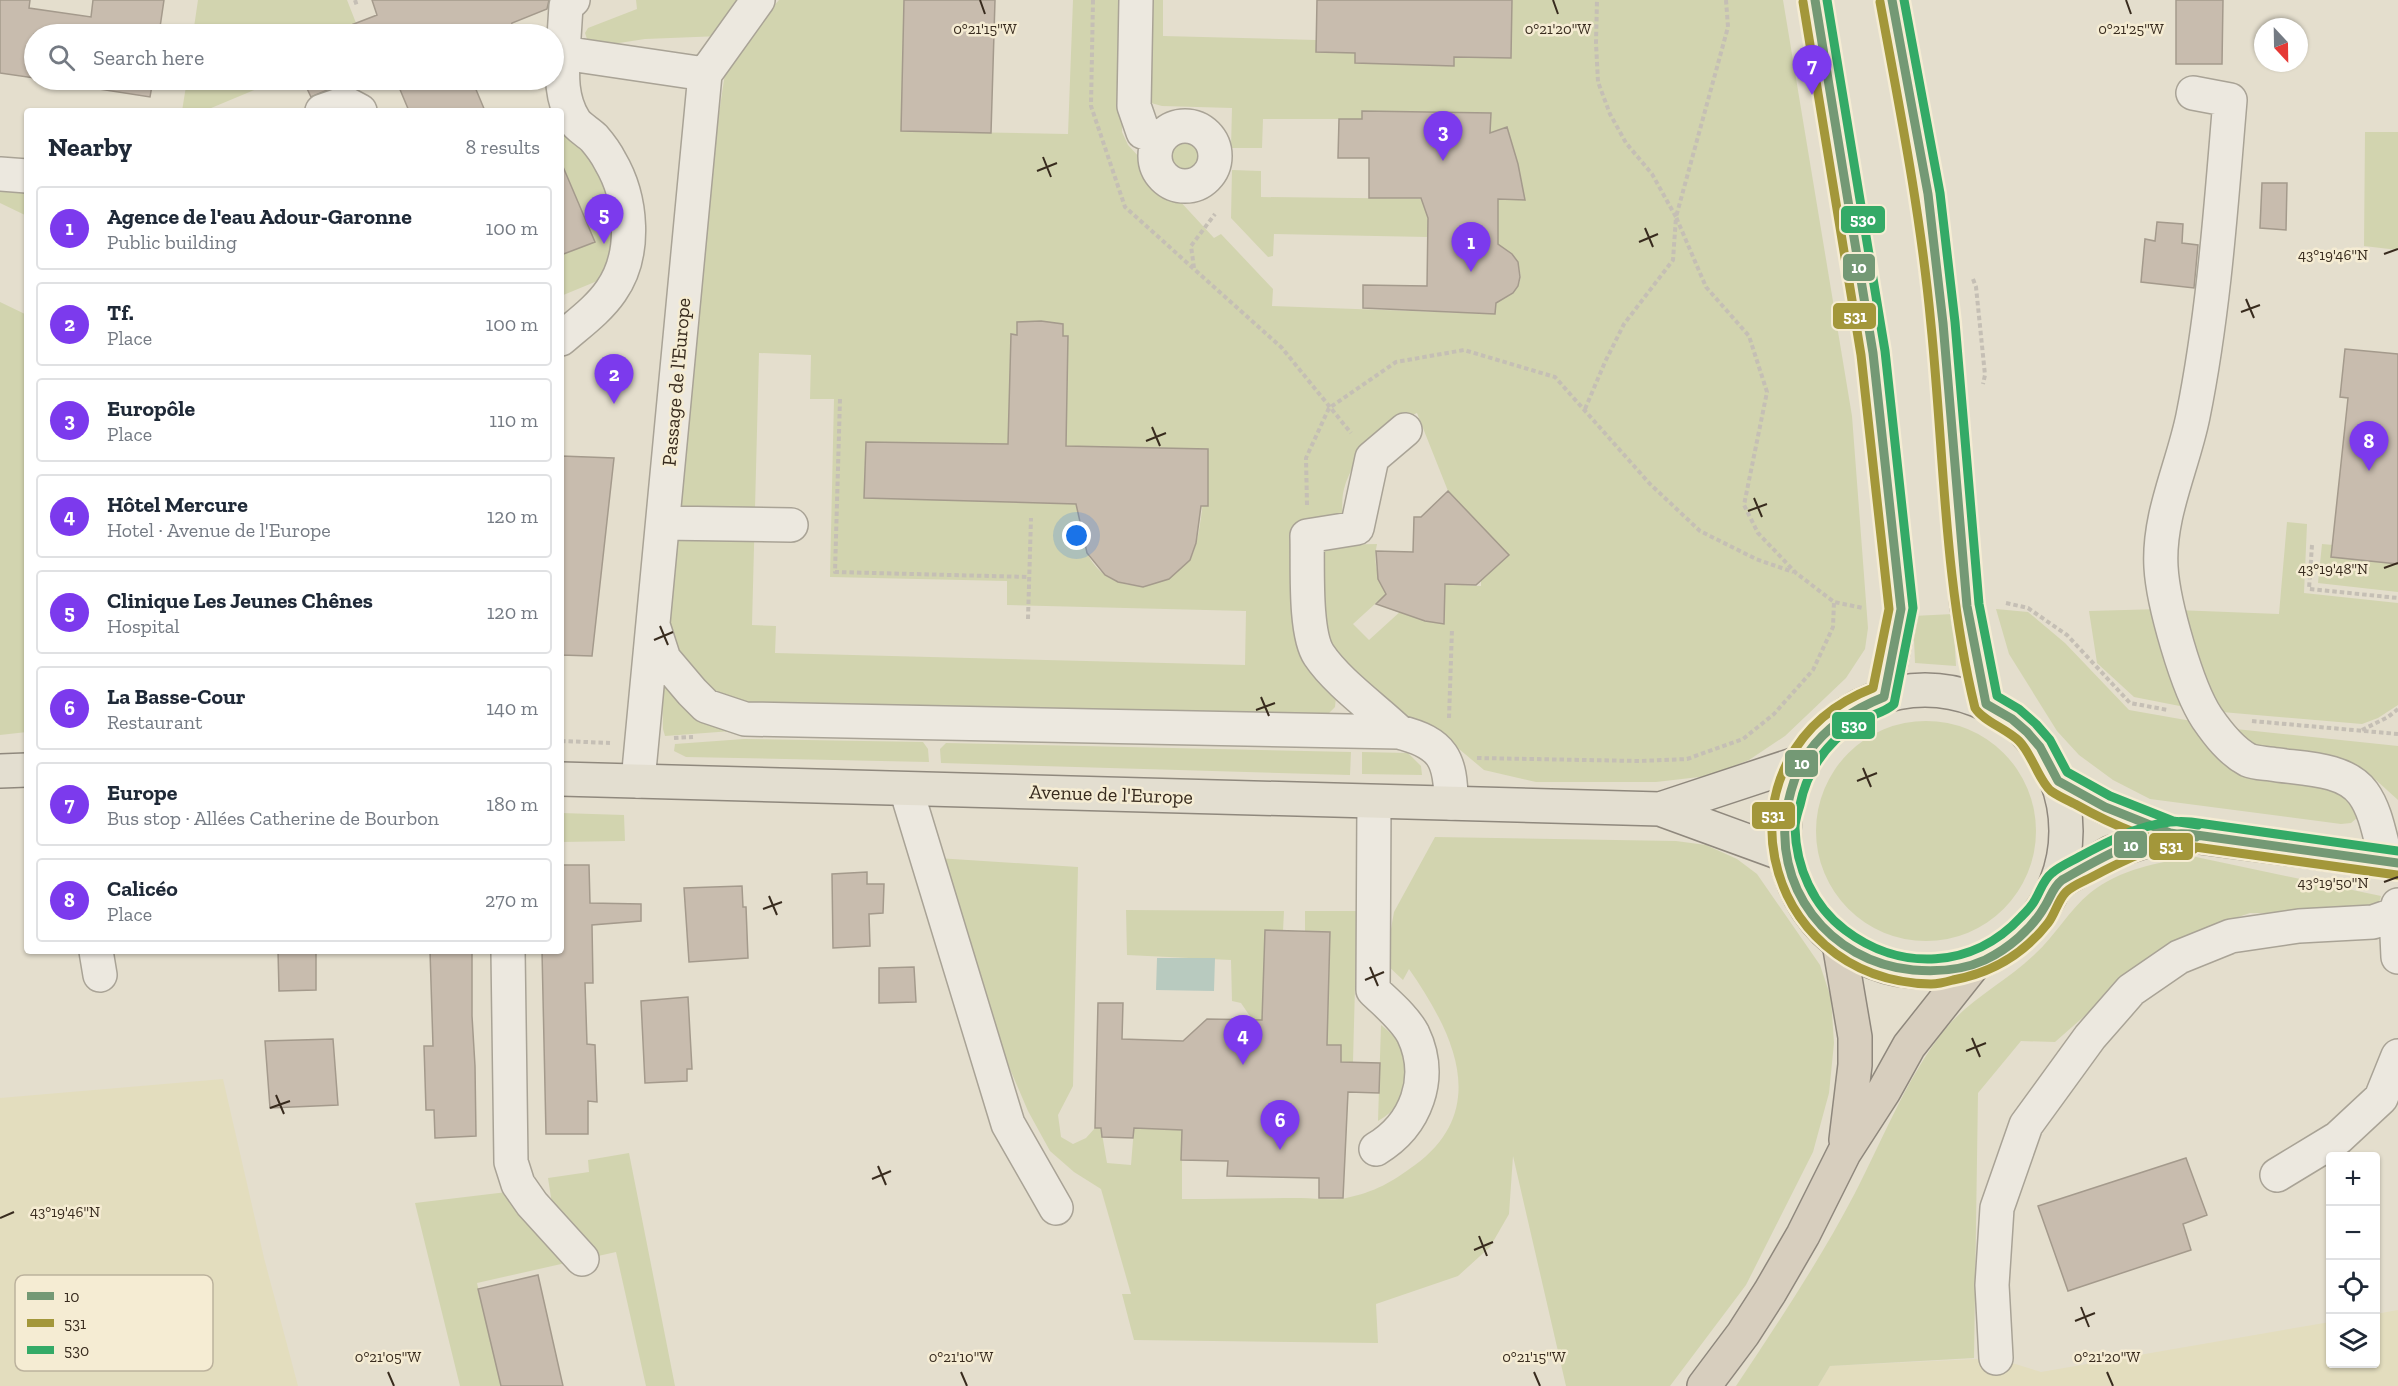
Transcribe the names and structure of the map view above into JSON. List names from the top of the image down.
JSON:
{
  "streets": {
    "main road": ["Avenue de l'Europe"],
    "street": ["Passage de l'Europe"]
  },
  "crossings": [
    ["Passage de l'Europe", "Avenue de l'Europe"]
  ],
  "lines": ["transit line 10", "transit line 530", "transit line 531"],
  "legend": ["10", "531", "530"],
  "north": "bottom",
  "page": {
    "search": "Search here",
    "pins": [
      "7",
      "3",
      "5",
      "1",
      "2",
      "8",
      "4",
      "6"
    ],
    "heading": ["Nearby", "8 results"],
    "list": [
      {
        "mark": "1",
        "name": "Agence de l'eau Adour-Garonne",
        "note": "Public building",
        "value": "100 m"
      },
      {
        "mark": "2",
        "name": "Tf.",
        "note": "Place",
        "value": "100 m"
      },
      {
        "mark": "3",
        "name": "Europôle",
        "note": "Place",
        "value": "110 m"
      },
      {
        "mark": "4",
        "name": "Hôtel Mercure",
        "note": "Hotel · Avenue de l'Europe",
        "value": "120 m"
      },
      {
        "mark": "5",
        "name": "Clinique Les Jeunes Chênes",
        "note": "Hospital",
        "value": "120 m"
      },
      {
        "mark": "6",
        "name": "La Basse-Cour",
        "note": "Restaurant",
        "value": "140 m"
      },
      {
        "mark": "7",
        "name": "Europe",
        "note": "Bus stop · Allées Catherine de Bourbon",
        "value": "180 m"
      },
      {
        "mark": "8",
        "name": "Calicéo",
        "note": "Place",
        "value": "270 m"
      }
    ],
    "map_buttons": ["+", "−"]
  },
  "coordinates": [
    "0°21'15\"W",
    "0°21'20\"W",
    "0°21'25\"W",
    "43°19'46\"N",
    "43°19'48\"N",
    "43°19'50\"N",
    "0°21'05\"W",
    "0°21'10\"W"
  ]
}
